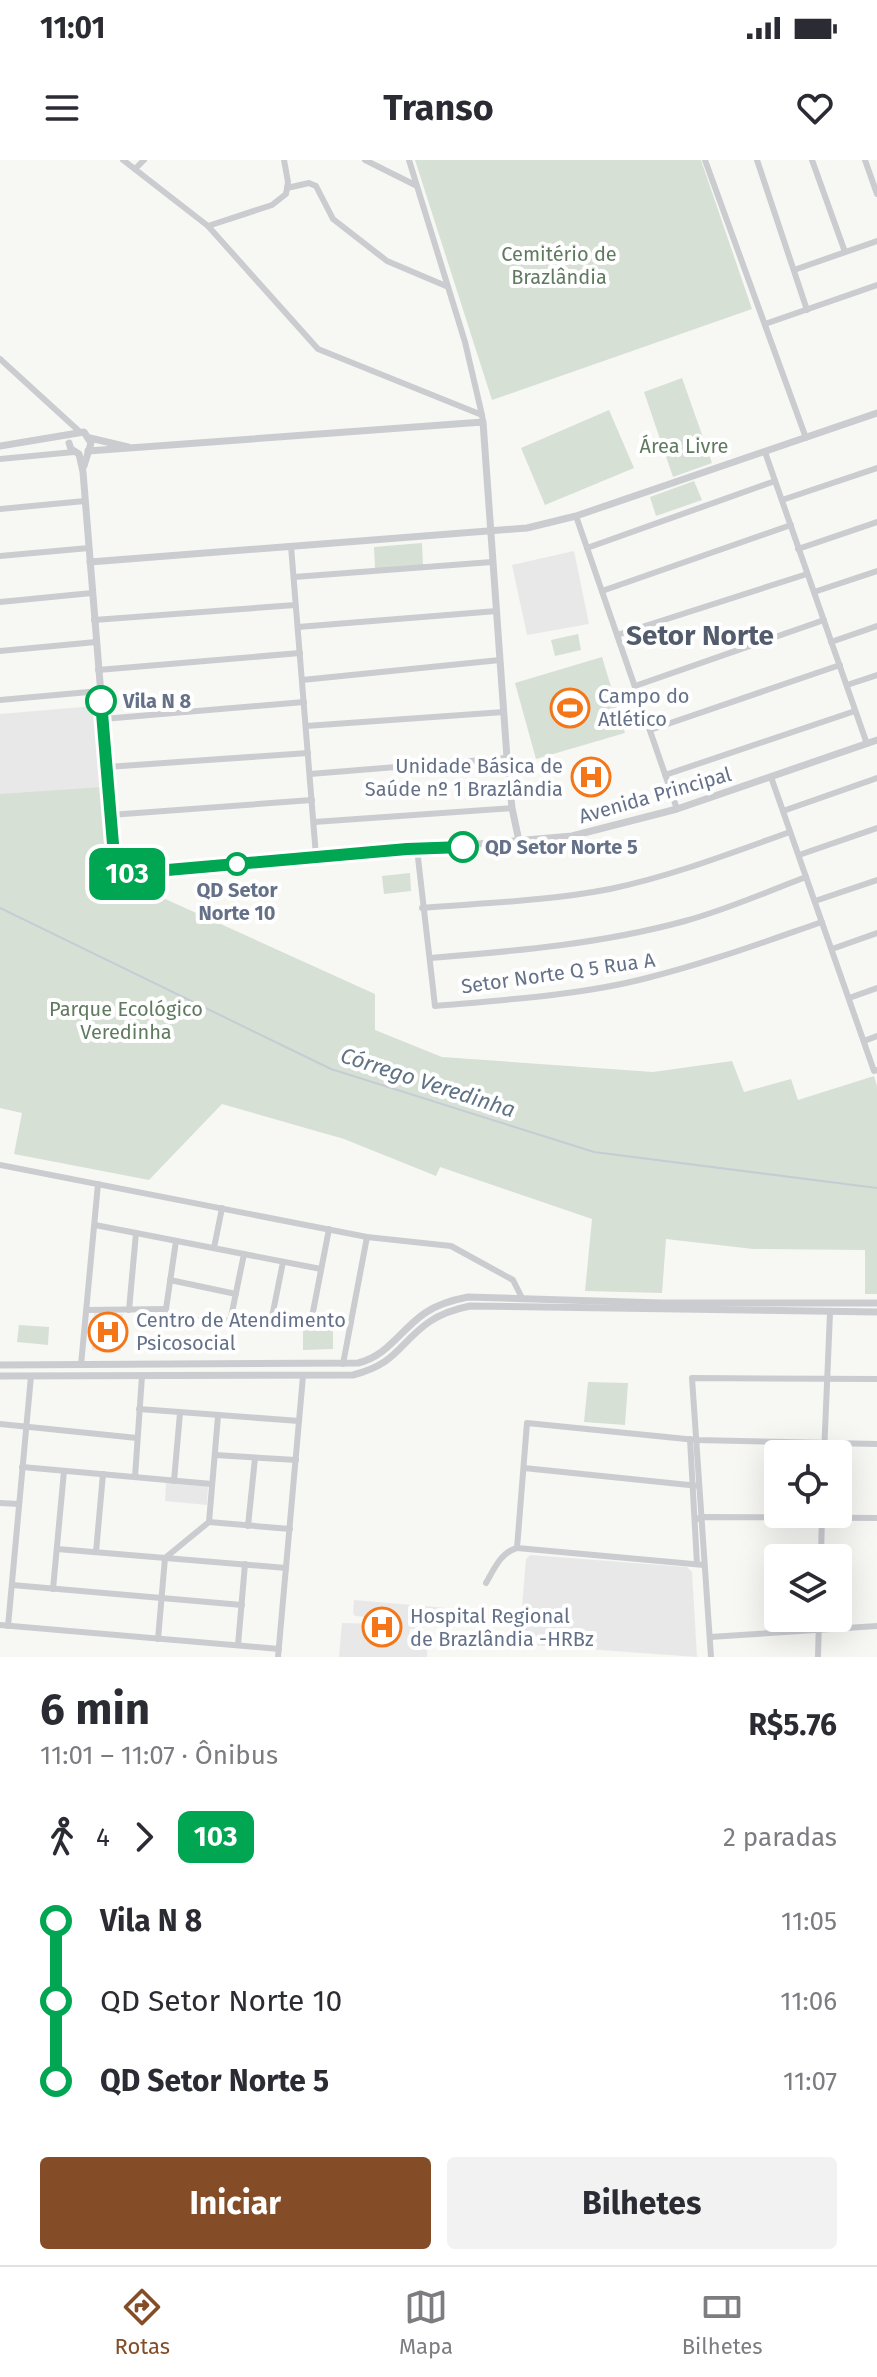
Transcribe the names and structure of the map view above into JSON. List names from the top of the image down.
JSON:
{
  "streets": {
    "street": ["Avenida Principal", "Setor Norte Q 5 Rua A"]
  },
  "districts": ["Setor Norte"],
  "water": ["Córrego Veredinha"],
  "parks": ["Cemitério de Brazlândia", "Área Livre", "Parque Ecológico Veredinha"],
  "places": {
    "other": ["Vila N 8", "QD Setor Norte 5", "QD Setor Norte 10"],
    "sports": ["Campo do Atlético"],
    "hospital": ["Unidade Básica de Saúde nº 1 Brazlândia", "Centro de Atendimento Psicosocial", "Hospital Regional de Brazlândia -HRBz"]
  },
  "lines": ["bus line 103"],
  "page": {
    "status": "11:01",
    "header": "Transo",
    "on_map": "103",
    "heading": ["6 min", "11:01 – 11:07 · Ônibus", "R$5.76"],
    "legs": ["4", "103", "2 paradas"],
    "list": [
      {
        "name": "Vila N 8",
        "value": "11:05"
      },
      {
        "name": "QD Setor Norte 10",
        "value": "11:06"
      },
      {
        "name": "QD Setor Norte 5",
        "value": "11:07"
      }
    ],
    "buttons": ["Iniciar", "Bilhetes"],
    "tabs": ["Rotas", "Mapa", "Bilhetes"]
  }
}
